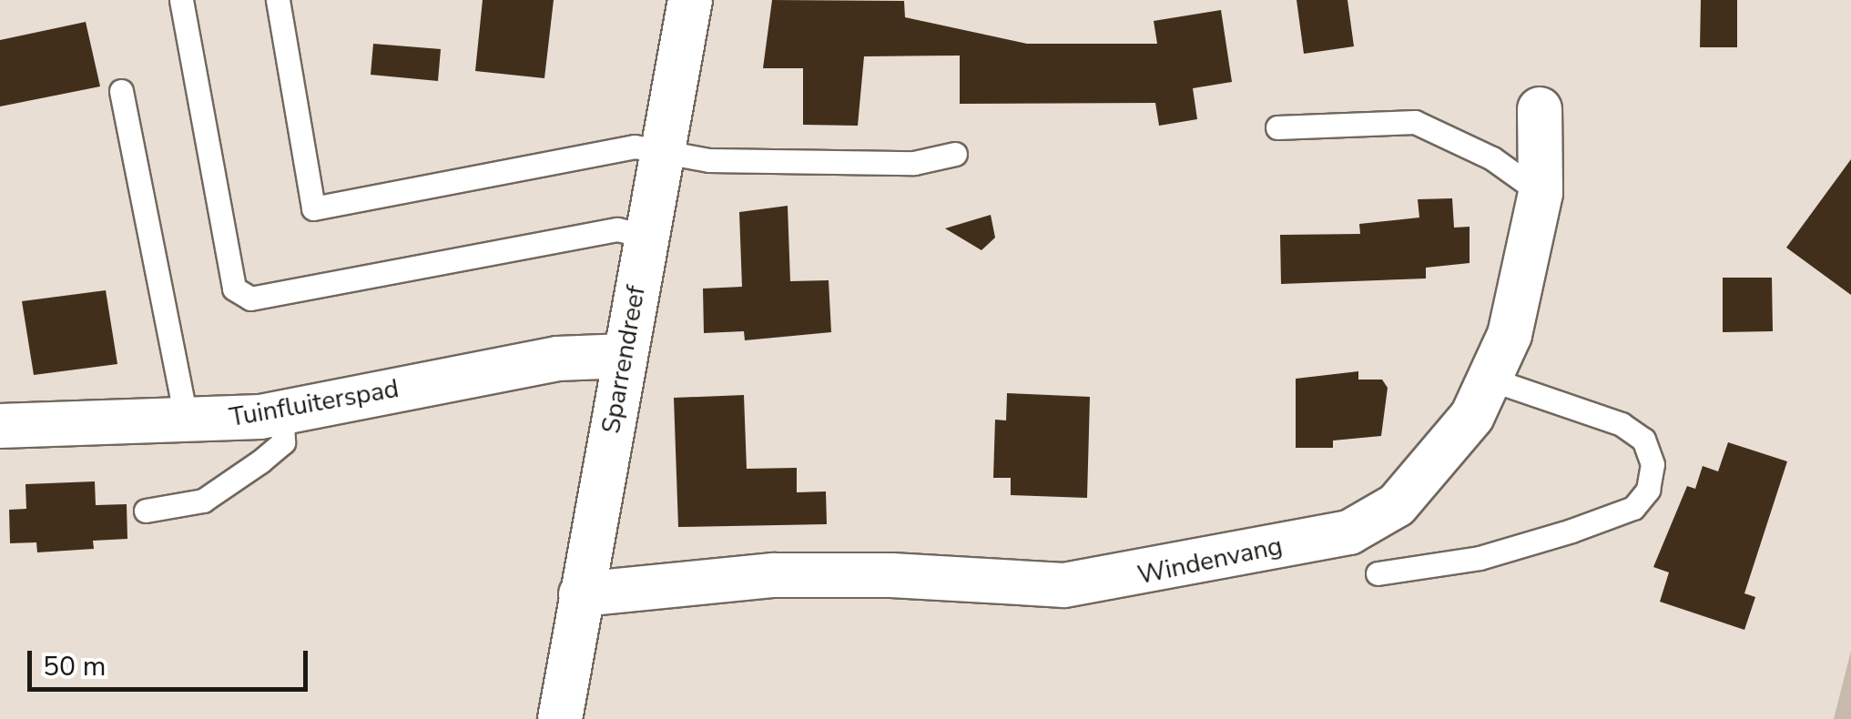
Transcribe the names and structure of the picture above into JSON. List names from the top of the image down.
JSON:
{
  "streets": {
    "street": ["Sparrendreef", "Tuinfluiterspad", "Windenvang"]
  },
  "crossings": [
    ["Sparrendreef", "Tuinfluiterspad"],
    ["Sparrendreef", "Windenvang"]
  ],
  "scale_bar": "50 m"
}
